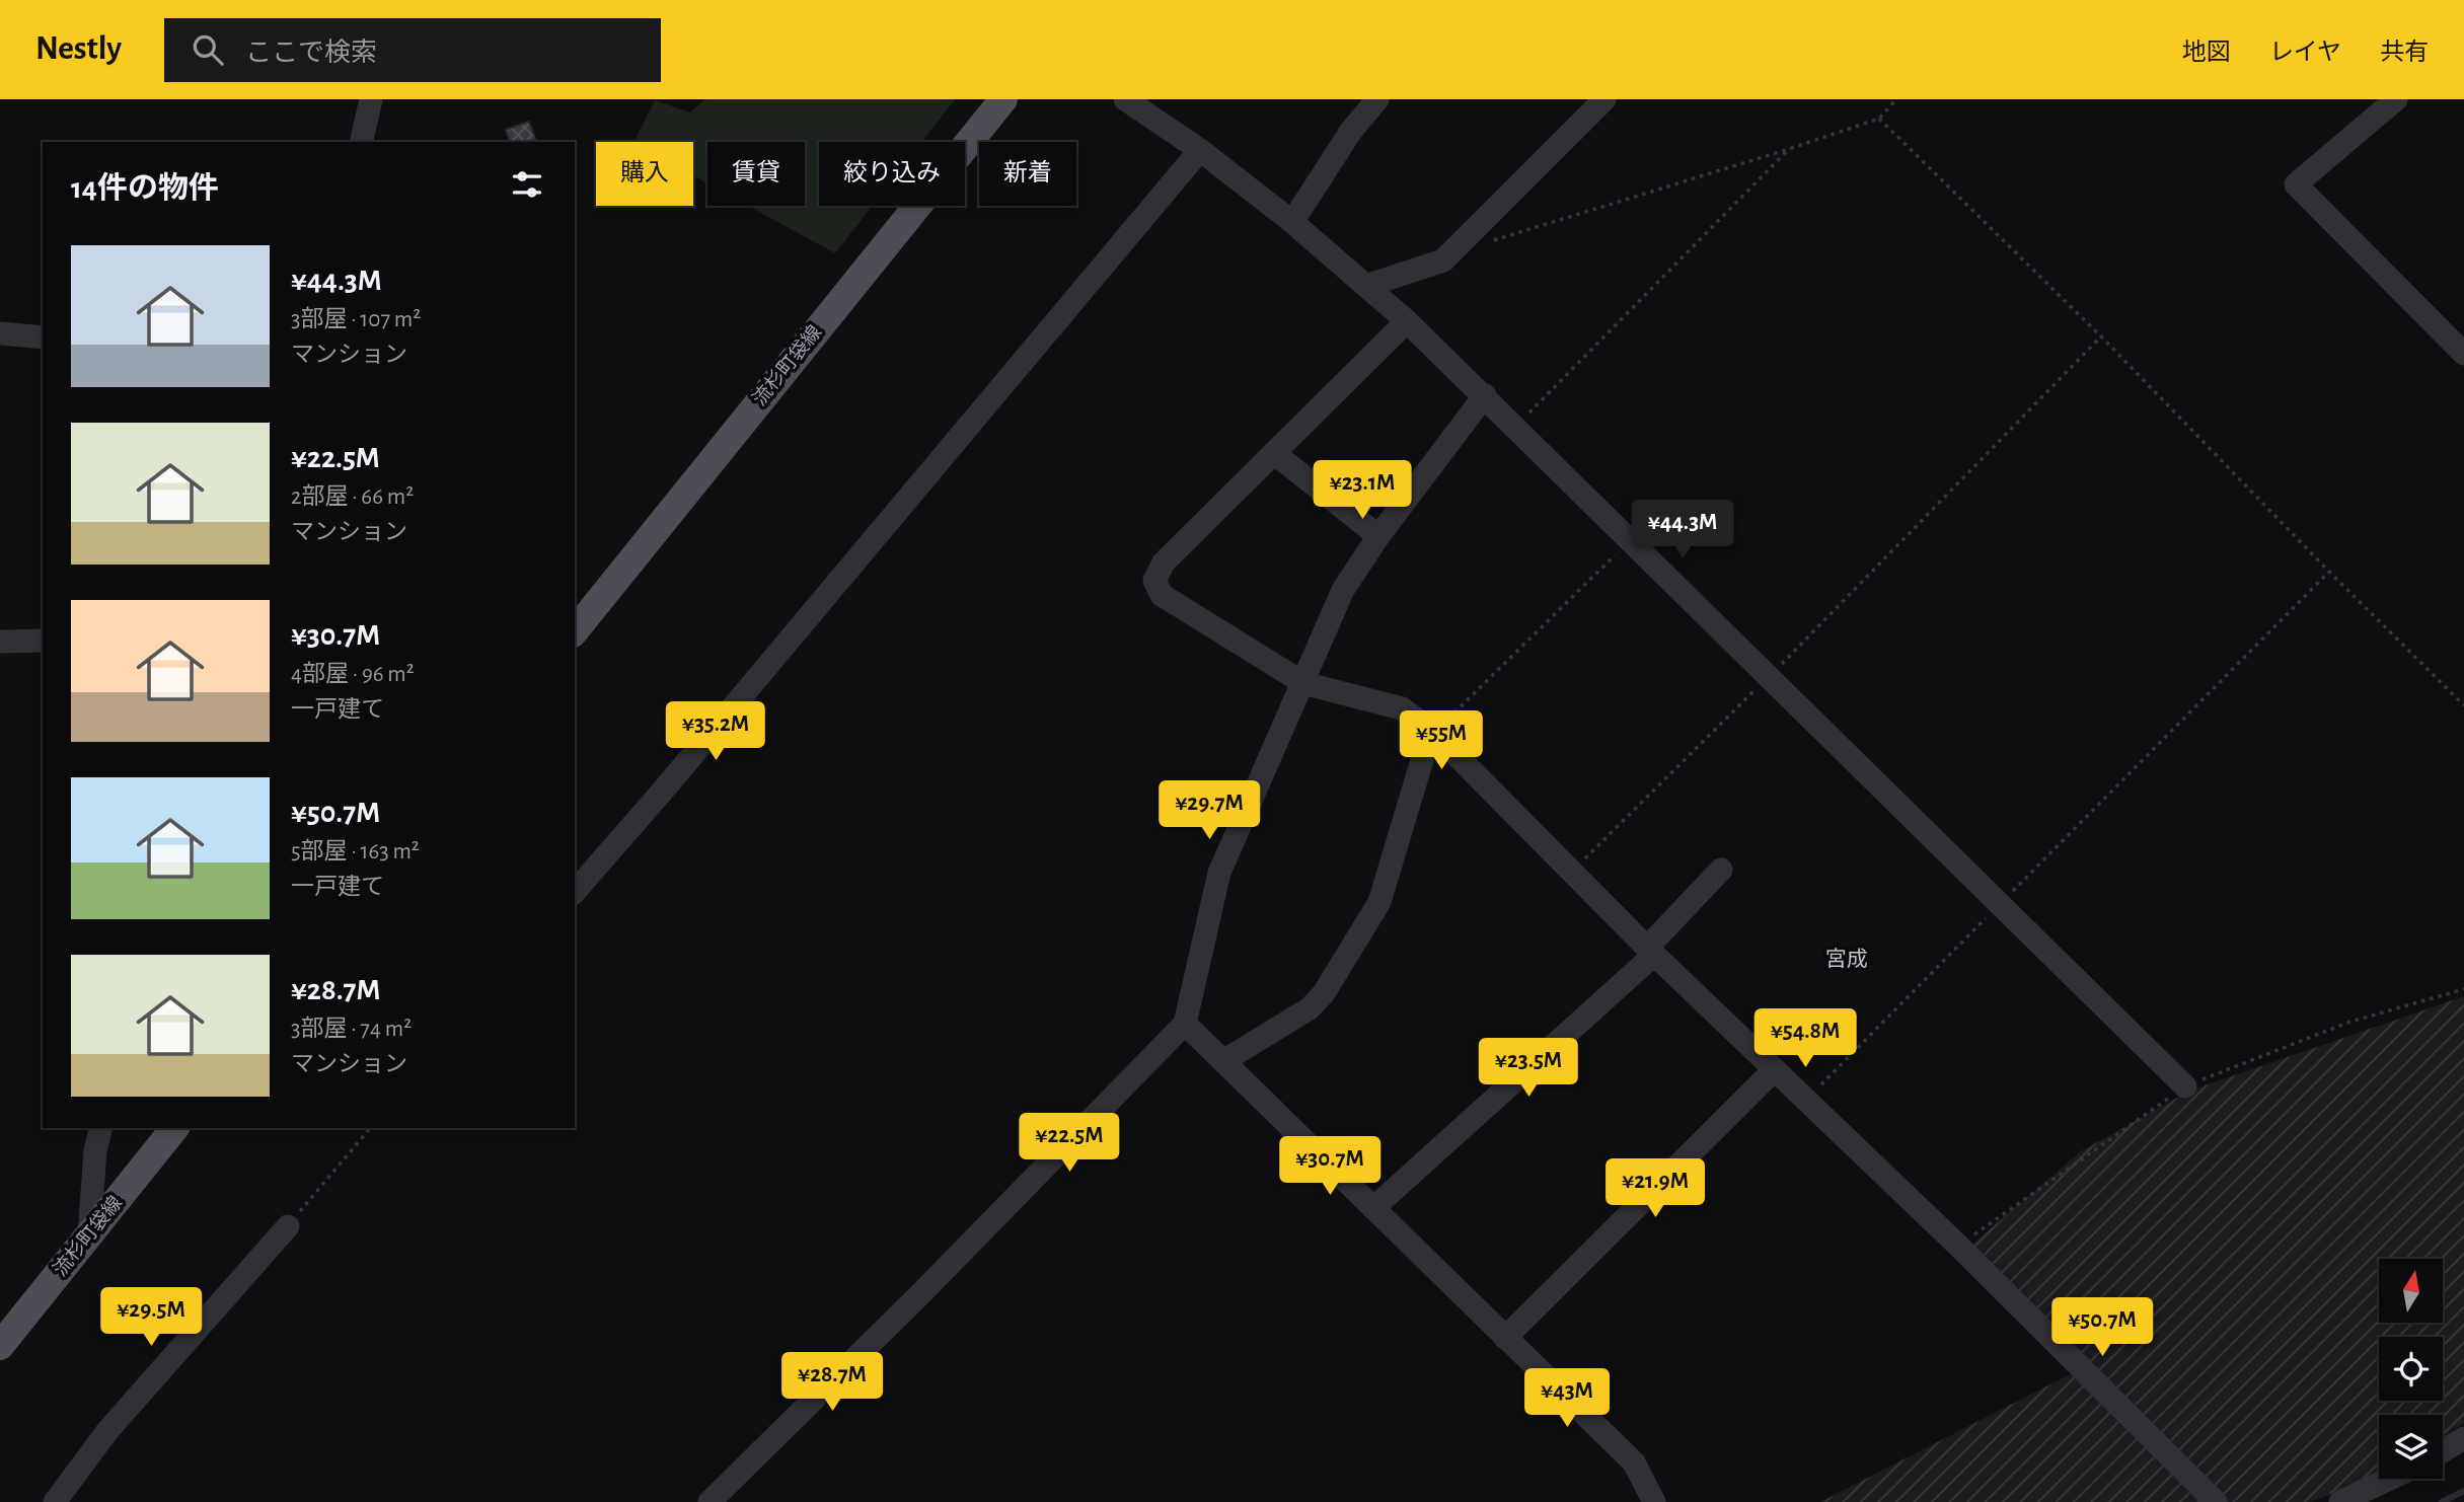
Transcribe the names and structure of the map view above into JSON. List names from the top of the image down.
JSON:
{
  "streets": {
    "main road": ["流杉町袋線"]
  },
  "districts": ["宮成"],
  "north": "top",
  "page": {
    "header": "Nestly",
    "search": "ここで検索",
    "nav": ["地図", "レイヤ", "共有"],
    "chip": [
      "購入",
      "賃貸",
      "絞り込み",
      "新着"
    ],
    "heading": "14件の物件",
    "list": [
      {
        "name": "¥44.3M",
        "note": "3部屋 · 107 m² · マンション"
      },
      {
        "name": "¥22.5M",
        "note": "2部屋 · 66 m² · マンション"
      },
      {
        "name": "¥30.7M",
        "note": "4部屋 · 96 m² · 一戸建て"
      },
      {
        "name": "¥50.7M",
        "note": "5部屋 · 163 m² · 一戸建て"
      },
      {
        "name": "¥28.7M",
        "note": "3部屋 · 74 m² · マンション"
      }
    ],
    "price": [
      "¥23.1M",
      "¥44.3M",
      "¥35.2M",
      "¥55M",
      "¥29.7M",
      "¥54.8M",
      "¥23.5M",
      "¥22.5M",
      "¥30.7M",
      "¥21.9M",
      "¥29.5M",
      "¥50.7M",
      "¥28.7M",
      "¥43M"
    ]
  }
}
